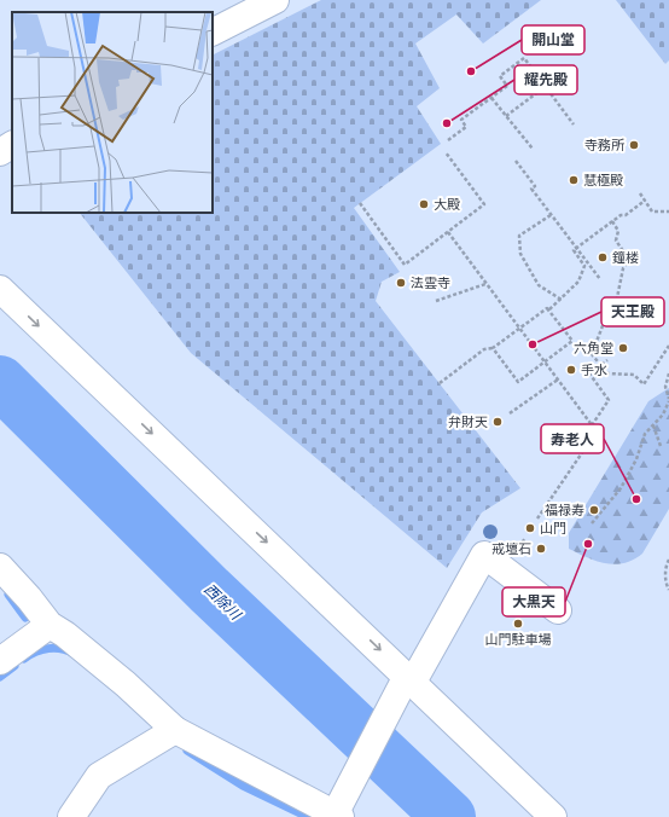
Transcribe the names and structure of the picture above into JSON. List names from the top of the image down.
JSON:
{
  "water": ["西除川"],
  "places": [
    "開山堂",
    "耀先殿",
    "寺務所",
    "慧極殿",
    "大殿",
    "鐘楼",
    "法雲寺",
    "天王殿",
    "六角堂",
    "手水",
    "弁財天",
    "寿老人",
    "福禄寿",
    "山門",
    "大黒天",
    "戒壇石",
    "山門駐車場"
  ]
}
